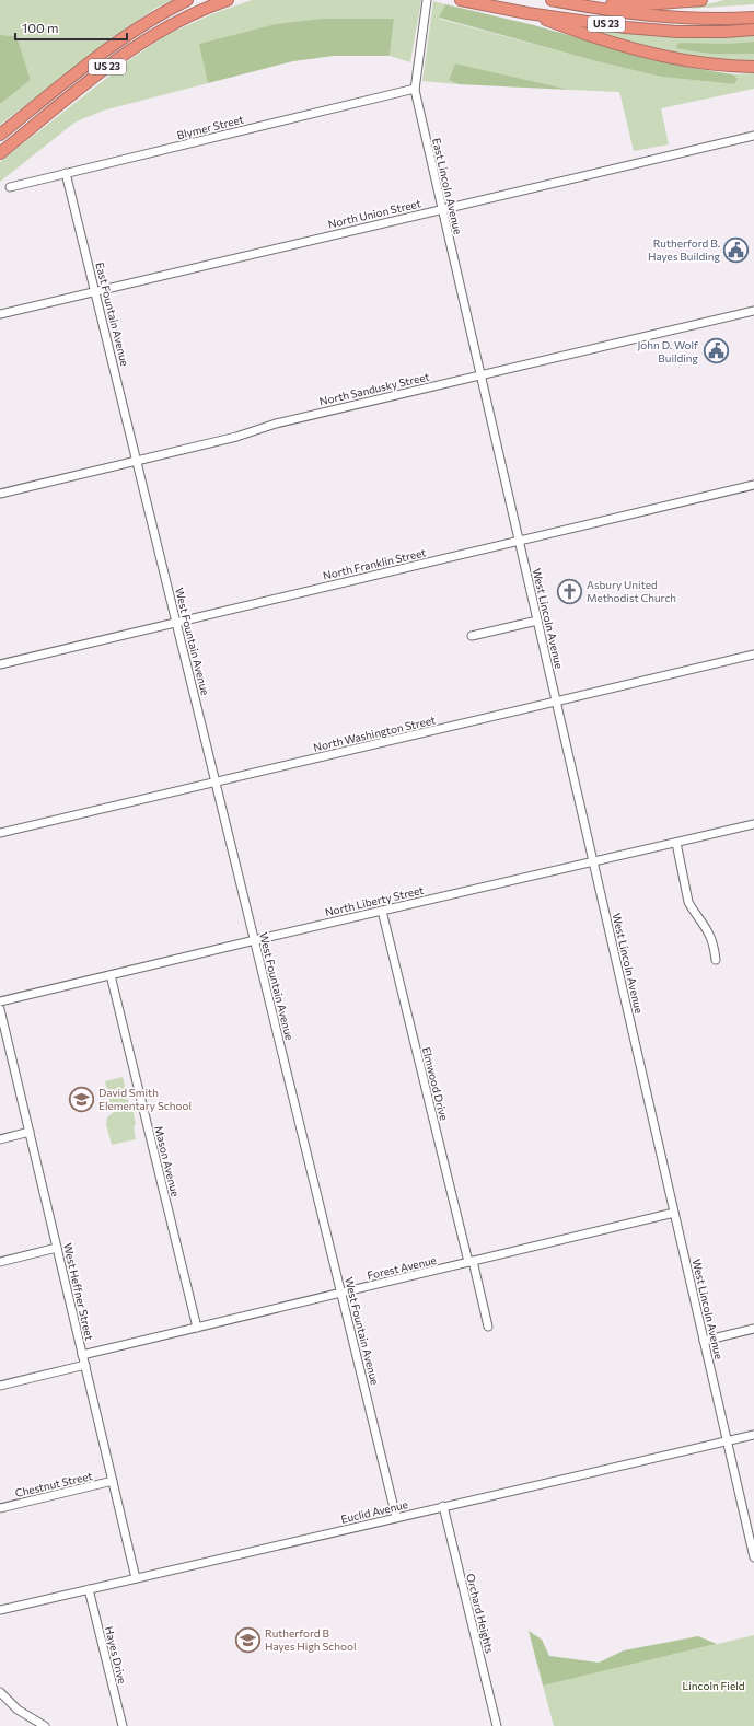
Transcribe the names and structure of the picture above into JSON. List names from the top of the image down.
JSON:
{
  "streets": {
    "highway": ["US 23"],
    "street": [
      "Blymer Street",
      "East Lincoln Avenue",
      "North Union Street",
      "East Fountain Avenue",
      "North Sandusky Street",
      "North Franklin Street",
      "West Lincoln Avenue",
      "West Fountain Avenue",
      "North Washington Street",
      "North Liberty Street",
      "Elmwood Drive",
      "Mason Avenue",
      "Forest Avenue",
      "West Heffner Street",
      "Chestnut Street",
      "Euclid Avenue",
      "Orchard Heights",
      "Hayes Drive"
    ]
  },
  "crossings": [
    ["Blymer Street", "East Lincoln Avenue"],
    ["Blymer Street", "East Fountain Avenue"],
    ["East Lincoln Avenue", "North Union Street"],
    ["East Lincoln Avenue", "North Sandusky Street"],
    ["East Lincoln Avenue", "West Lincoln Avenue"],
    ["North Union Street", "East Fountain Avenue"],
    ["East Fountain Avenue", "North Sandusky Street"],
    ["East Fountain Avenue", "West Fountain Avenue"],
    ["North Sandusky Street", "West Lincoln Avenue"],
    ["North Sandusky Street", "West Fountain Avenue"],
    ["North Franklin Street", "West Lincoln Avenue"],
    ["North Franklin Street", "West Fountain Avenue"],
    ["West Lincoln Avenue", "North Washington Street"],
    ["West Lincoln Avenue", "North Liberty Street"],
    ["West Lincoln Avenue", "Forest Avenue"],
    ["West Lincoln Avenue", "Euclid Avenue"],
    ["West Fountain Avenue", "North Washington Street"],
    ["West Fountain Avenue", "North Liberty Street"],
    ["West Fountain Avenue", "Forest Avenue"],
    ["West Fountain Avenue", "Euclid Avenue"],
    ["North Liberty Street", "Elmwood Drive"],
    ["North Liberty Street", "Mason Avenue"],
    ["Elmwood Drive", "Forest Avenue"],
    ["Mason Avenue", "Forest Avenue"],
    ["Forest Avenue", "West Heffner Street"],
    ["West Heffner Street", "Chestnut Street"],
    ["West Heffner Street", "Euclid Avenue"],
    ["Euclid Avenue", "Orchard Heights"],
    ["Euclid Avenue", "Hayes Drive"]
  ],
  "parks": ["Lincoln Field"],
  "places": {
    "public building": ["Rutherford B. Hayes Building", "John D. Wolf Building"],
    "church": ["Asbury United Methodist Church"],
    "school or university": ["David Smith Elementary School", "Rutherford B Hayes High School"]
  },
  "scale_bar": "100 m"
}
